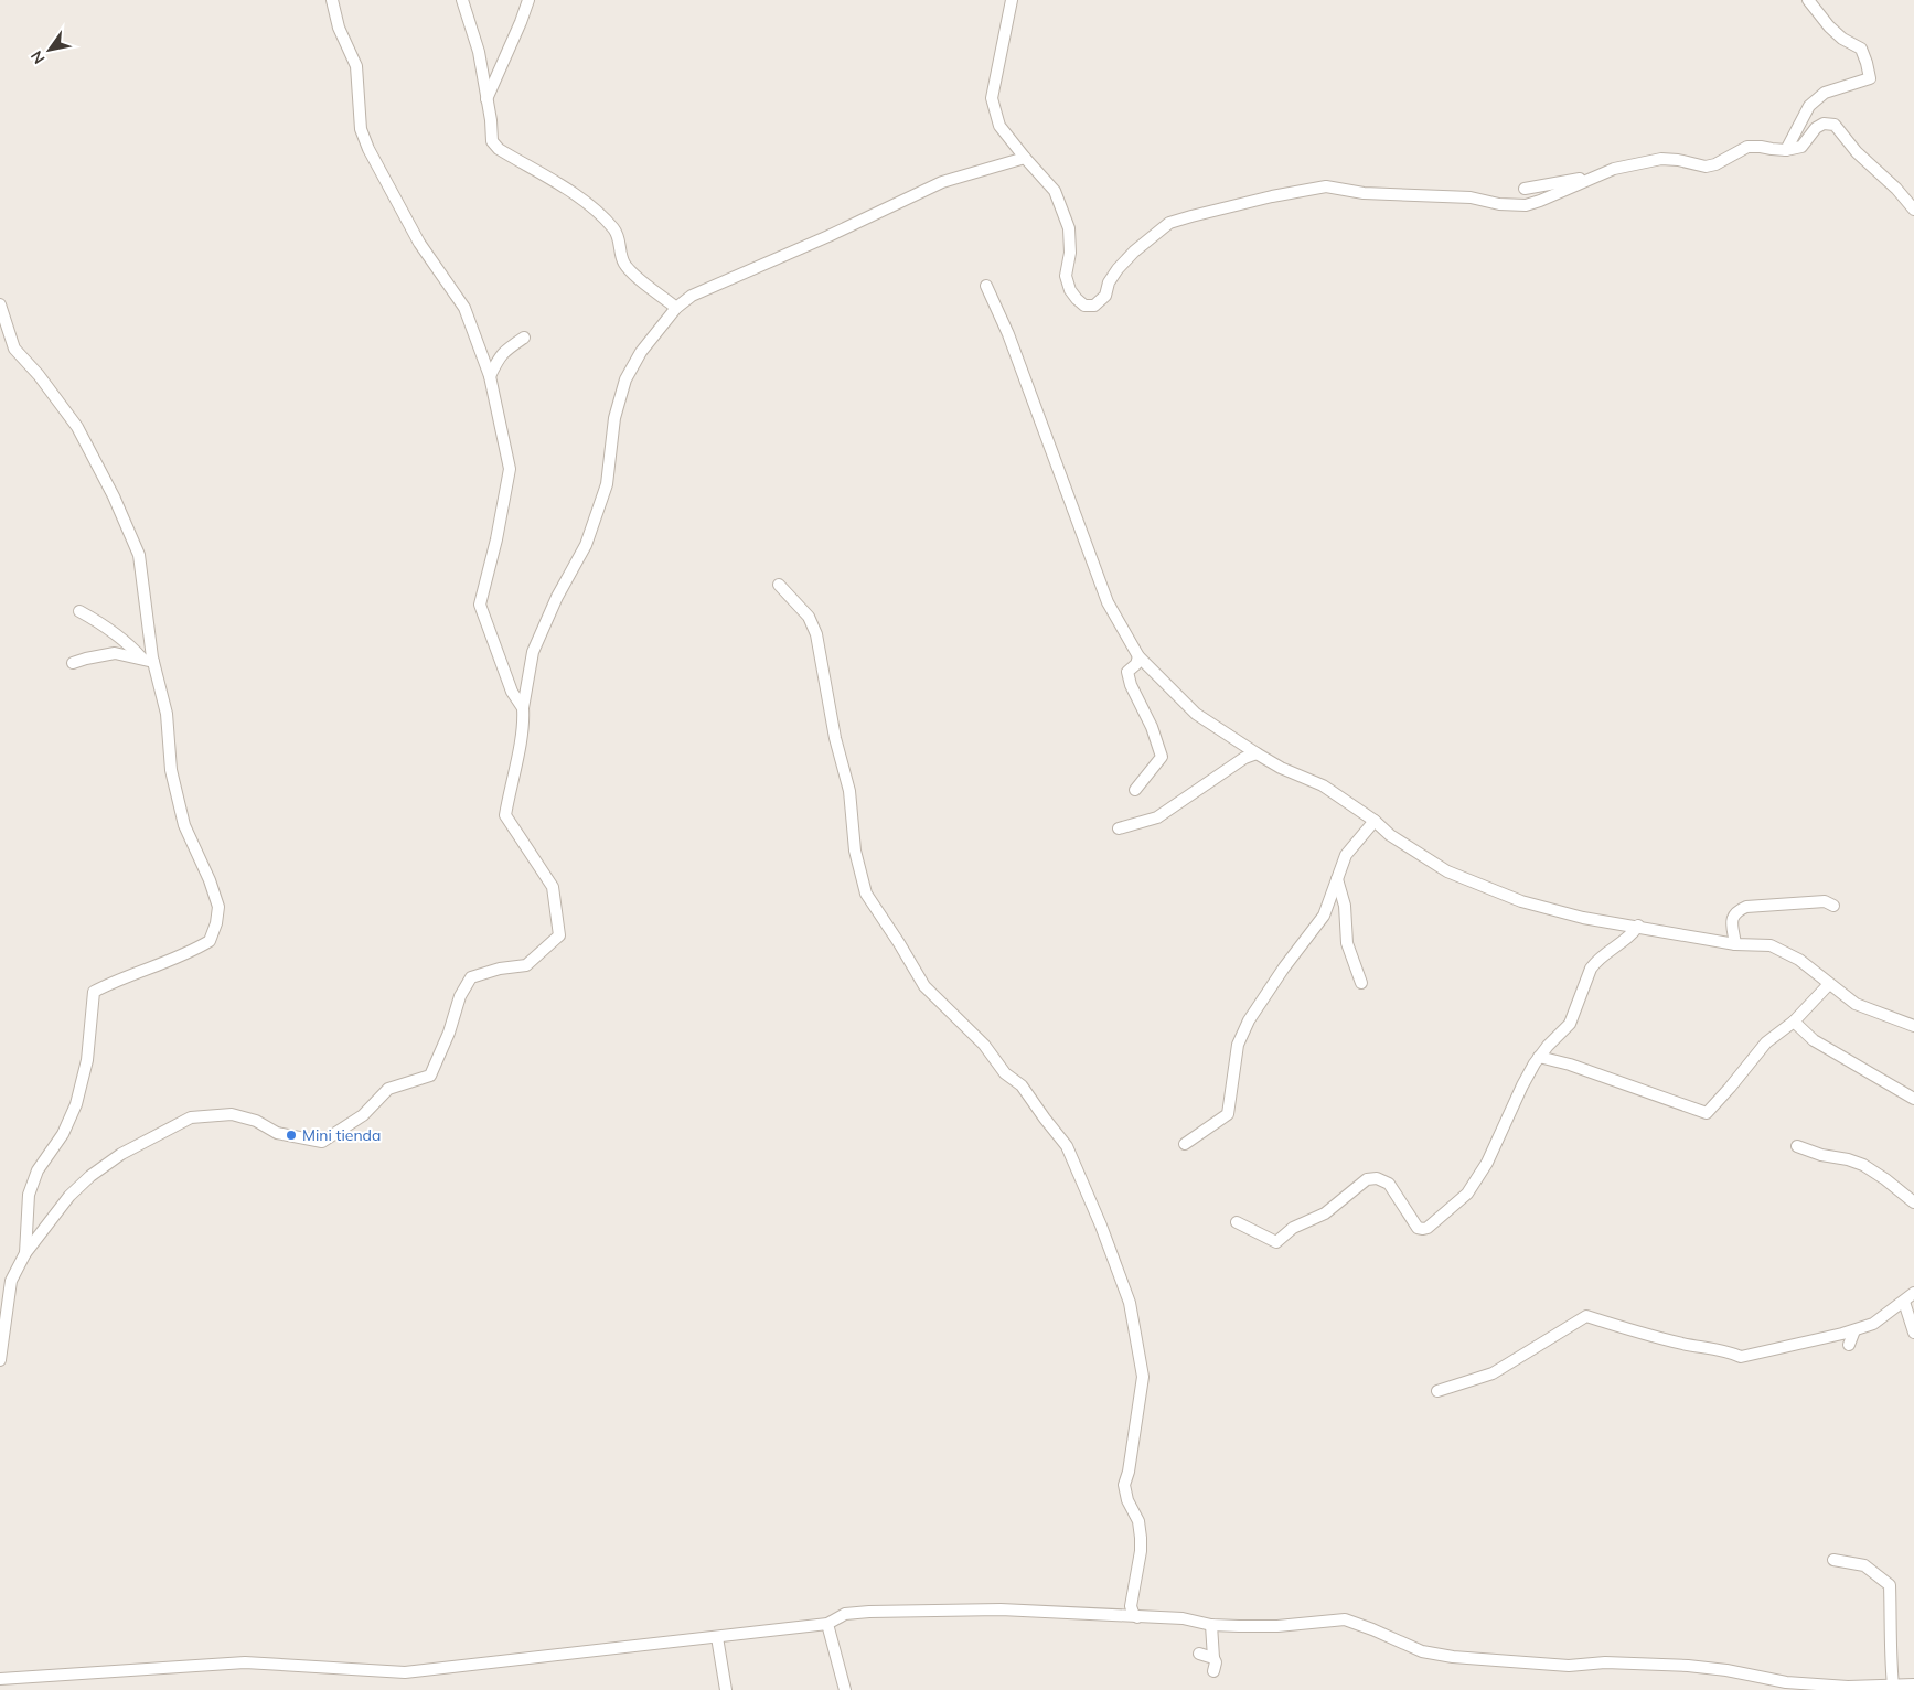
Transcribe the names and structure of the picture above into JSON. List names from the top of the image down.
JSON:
{
  "places": ["Mini tienda"],
  "north": "bottom left"
}
